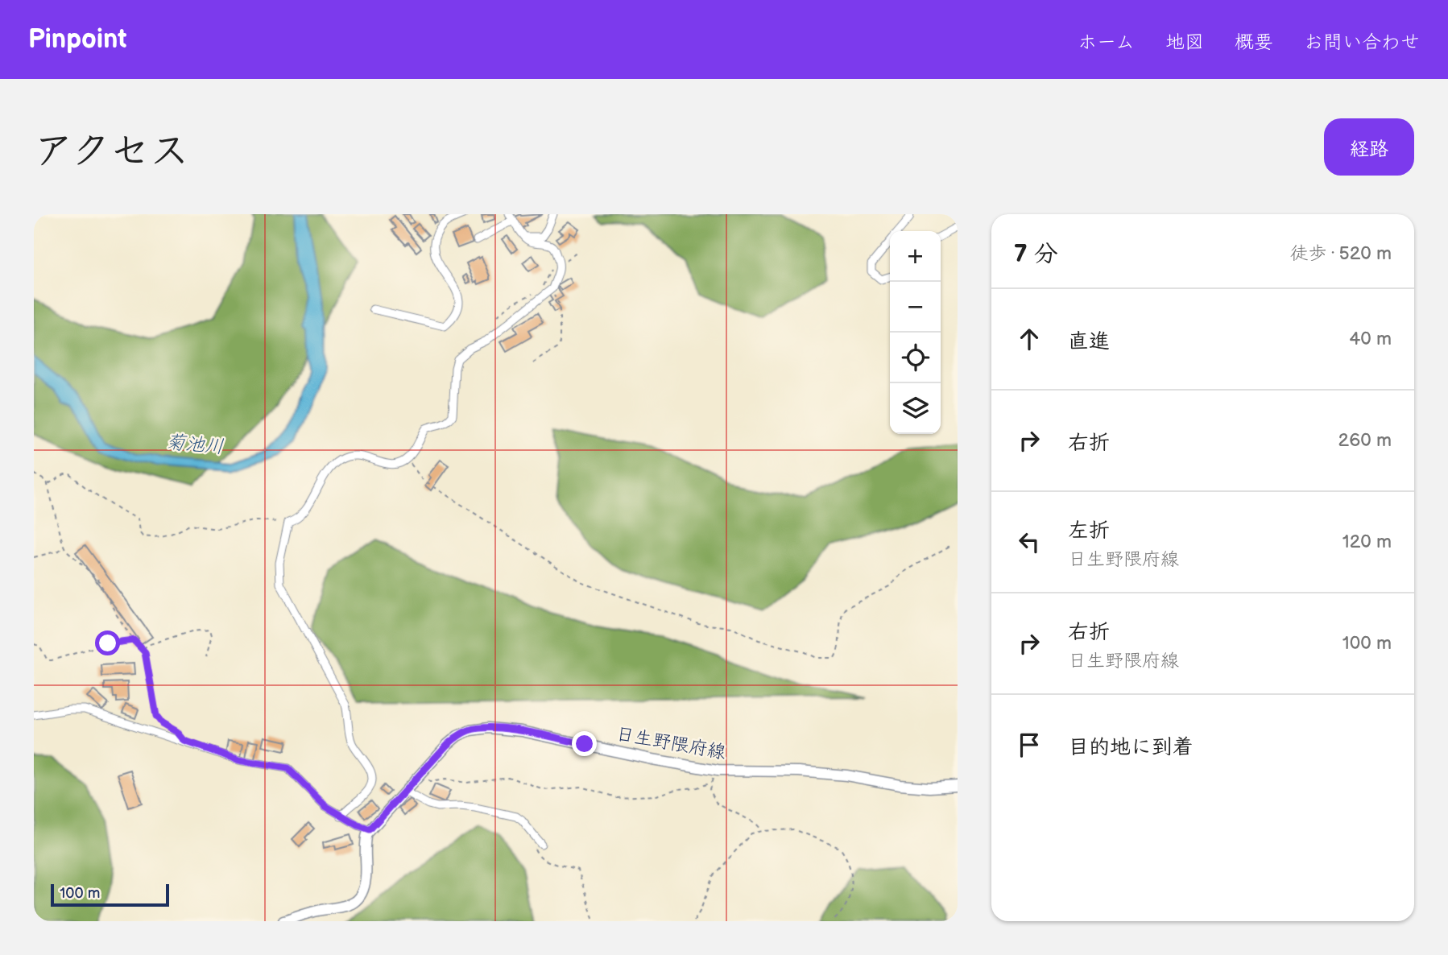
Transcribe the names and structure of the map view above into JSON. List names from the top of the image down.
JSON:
{
  "streets": {
    "main road": ["日生野隈府線"]
  },
  "water": ["菊池川"],
  "scale_bar": "100 m",
  "page": {
    "header": "Pinpoint",
    "nav": [
      "ホーム",
      "地図",
      "概要",
      "お問い合わせ"
    ],
    "title": "アクセス",
    "buttons": "経路",
    "heading": ["7 分", "徒歩 · 520 m"],
    "map_buttons": ["+", "−"],
    "list": [
      ["直進", "40 m"],
      ["右折", "260 m"],
      ["左折", "日生野隈府線", "120 m"],
      ["右折", "日生野隈府線", "100 m"],
      "目的地に到着"
    ],
    "scale": "100 m"
  }
}
